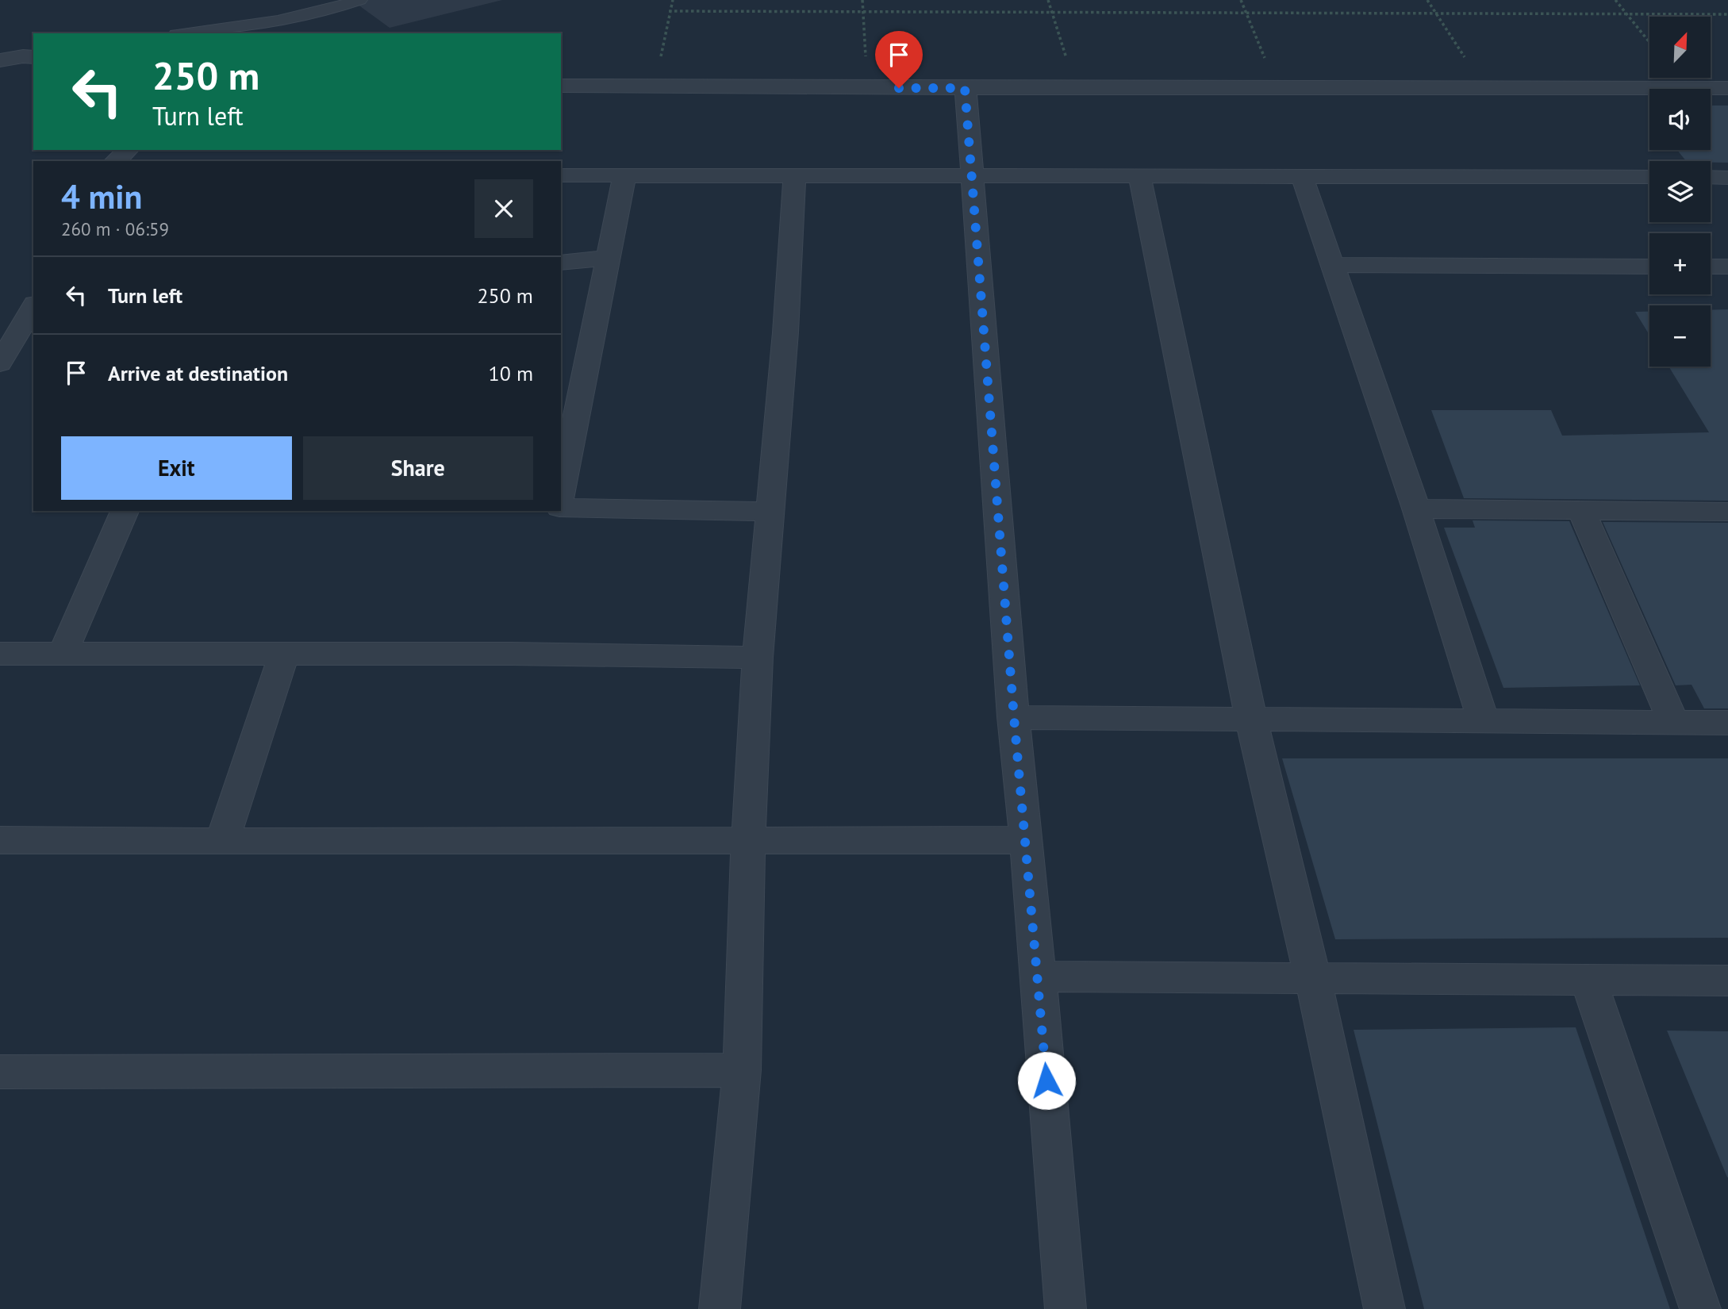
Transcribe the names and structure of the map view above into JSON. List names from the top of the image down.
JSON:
{
  "north": "top right",
  "page": {
    "map_buttons": ["+", "−"],
    "turn": ["250 m", "Turn left"],
    "heading": ["4 min", "260 m · 06:59"],
    "list": [
      {
        "name": "Turn left",
        "value": "250 m"
      },
      {
        "name": "Arrive at destination",
        "value": "10 m"
      }
    ],
    "buttons": ["Exit", "Share"]
  }
}
